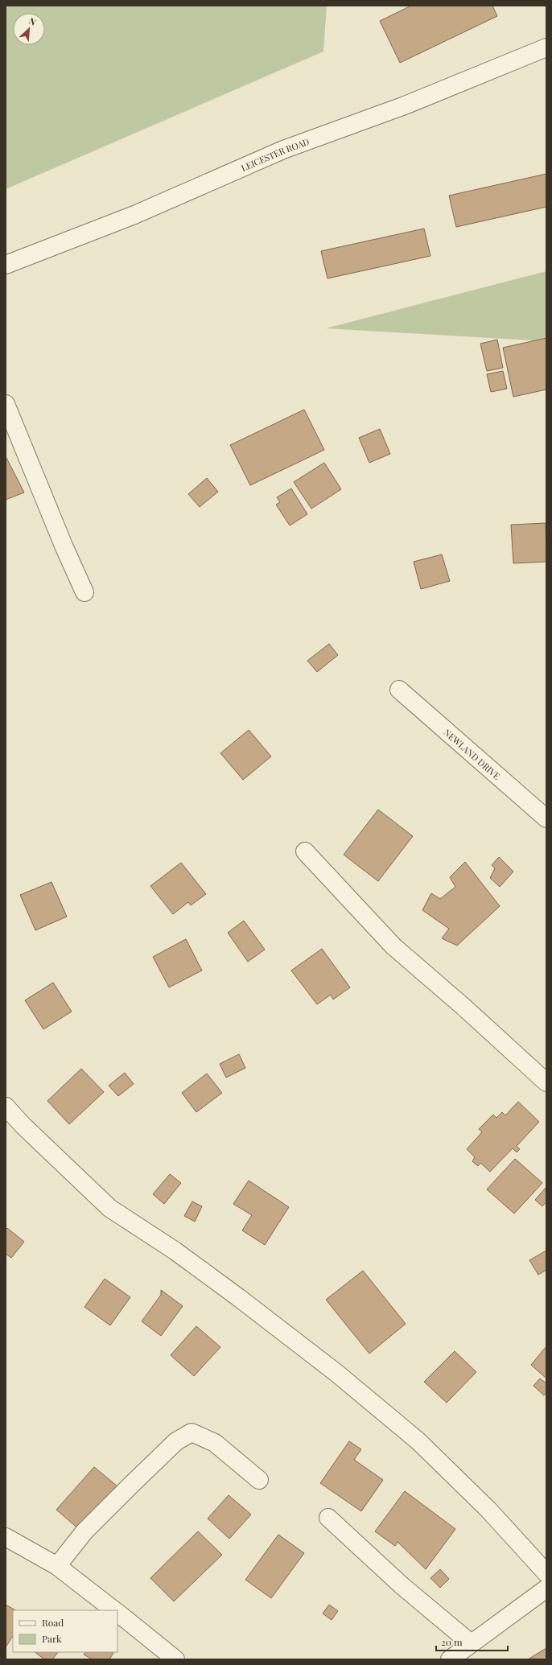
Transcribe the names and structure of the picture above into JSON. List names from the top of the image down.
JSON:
{
  "streets": {
    "street": ["LEICESTER ROAD", "NEWLAND DRIVE"]
  },
  "legend": ["Road", "Park"],
  "scale_bar": "20 m",
  "north": "top right"
}
